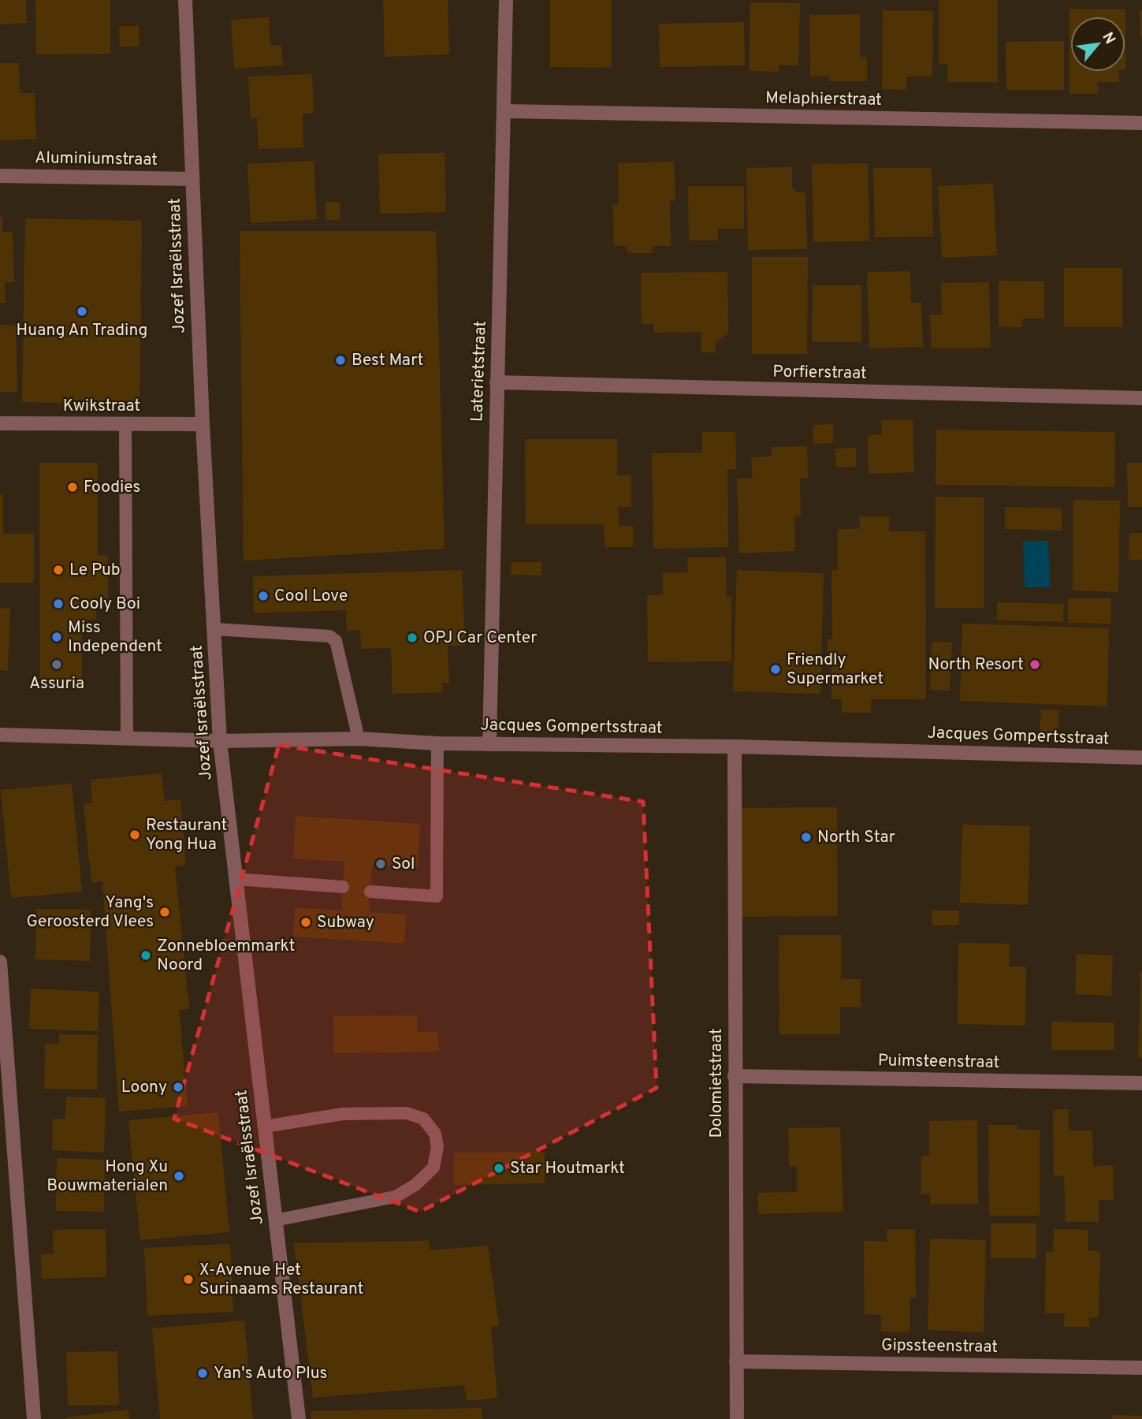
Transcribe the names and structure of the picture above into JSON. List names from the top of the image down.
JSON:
{
  "streets": {
    "street": [
      "Melaphierstraat",
      "Aluminiumstraat",
      "Jozef Israëlsstraat",
      "Laterietstraat",
      "Porfierstraat",
      "Kwikstraat",
      "Jacques Gompertsstraat",
      "Puimsteenstraat",
      "Dolomietstraat",
      "Gipssteenstraat"
    ]
  },
  "crossings": [
    ["Melaphierstraat", "Laterietstraat"],
    ["Aluminiumstraat", "Jozef Israëlsstraat"],
    ["Jozef Israëlsstraat", "Kwikstraat"],
    ["Jozef Israëlsstraat", "Jacques Gompertsstraat"],
    ["Laterietstraat", "Porfierstraat"],
    ["Laterietstraat", "Jacques Gompertsstraat"],
    ["Jacques Gompertsstraat", "Dolomietstraat"],
    ["Puimsteenstraat", "Dolomietstraat"],
    ["Dolomietstraat", "Gipssteenstraat"]
  ],
  "places": [
    "Huang An Trading",
    "Best Mart",
    "Foodies",
    "Le Pub",
    "Cool Love",
    "Cooly Boi",
    "Miss Independent",
    "OPJ Car Center",
    "Assuria",
    "North Resort",
    "Friendly Supermarket",
    "Restaurant Yong Hua",
    "North Star",
    "Sol",
    "Yang's Geroosterd Vlees",
    "Subway",
    "Zonnebloemmarkt Noord",
    "Loony",
    "Star Houtmarkt",
    "Hong Xu Bouwmaterialen",
    "X-Avenue Het Surinaams Restaurant",
    "Yan's Auto Plus"
  ],
  "north": "top right"
}
